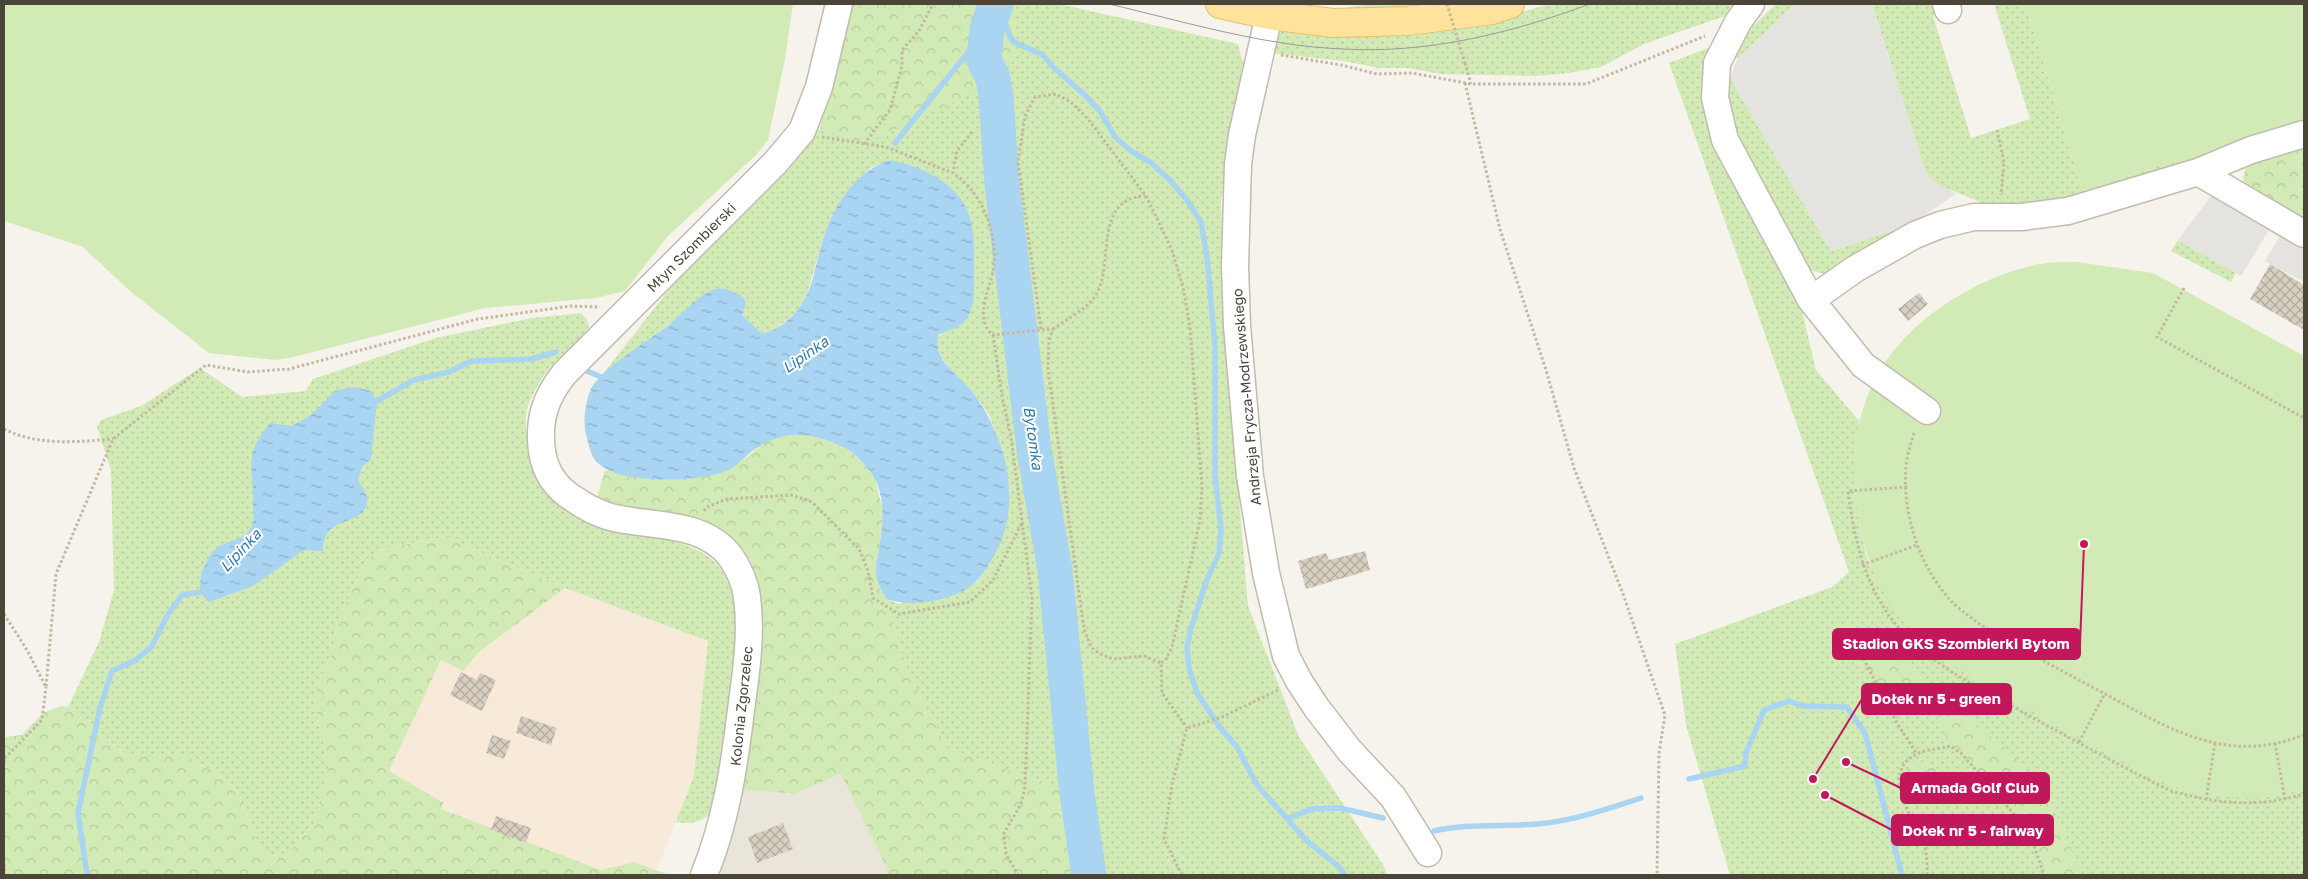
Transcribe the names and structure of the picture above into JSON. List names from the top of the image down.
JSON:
{
  "streets": {
    "street": ["Młyn Szombierski", "Andrzeja Frycza-Modrzewskiego", "Kolonia Zgorzelec"]
  },
  "crossings": [
    ["Młyn Szombierski", "Kolonia Zgorzelec"]
  ],
  "water": ["Lipinka", "Bytomka"],
  "places": [
    "Stadion GKS Szombierki Bytom",
    "Armada Golf Club",
    "Dołek nr 5 - green",
    "Dołek nr 5 - fairway"
  ]
}
